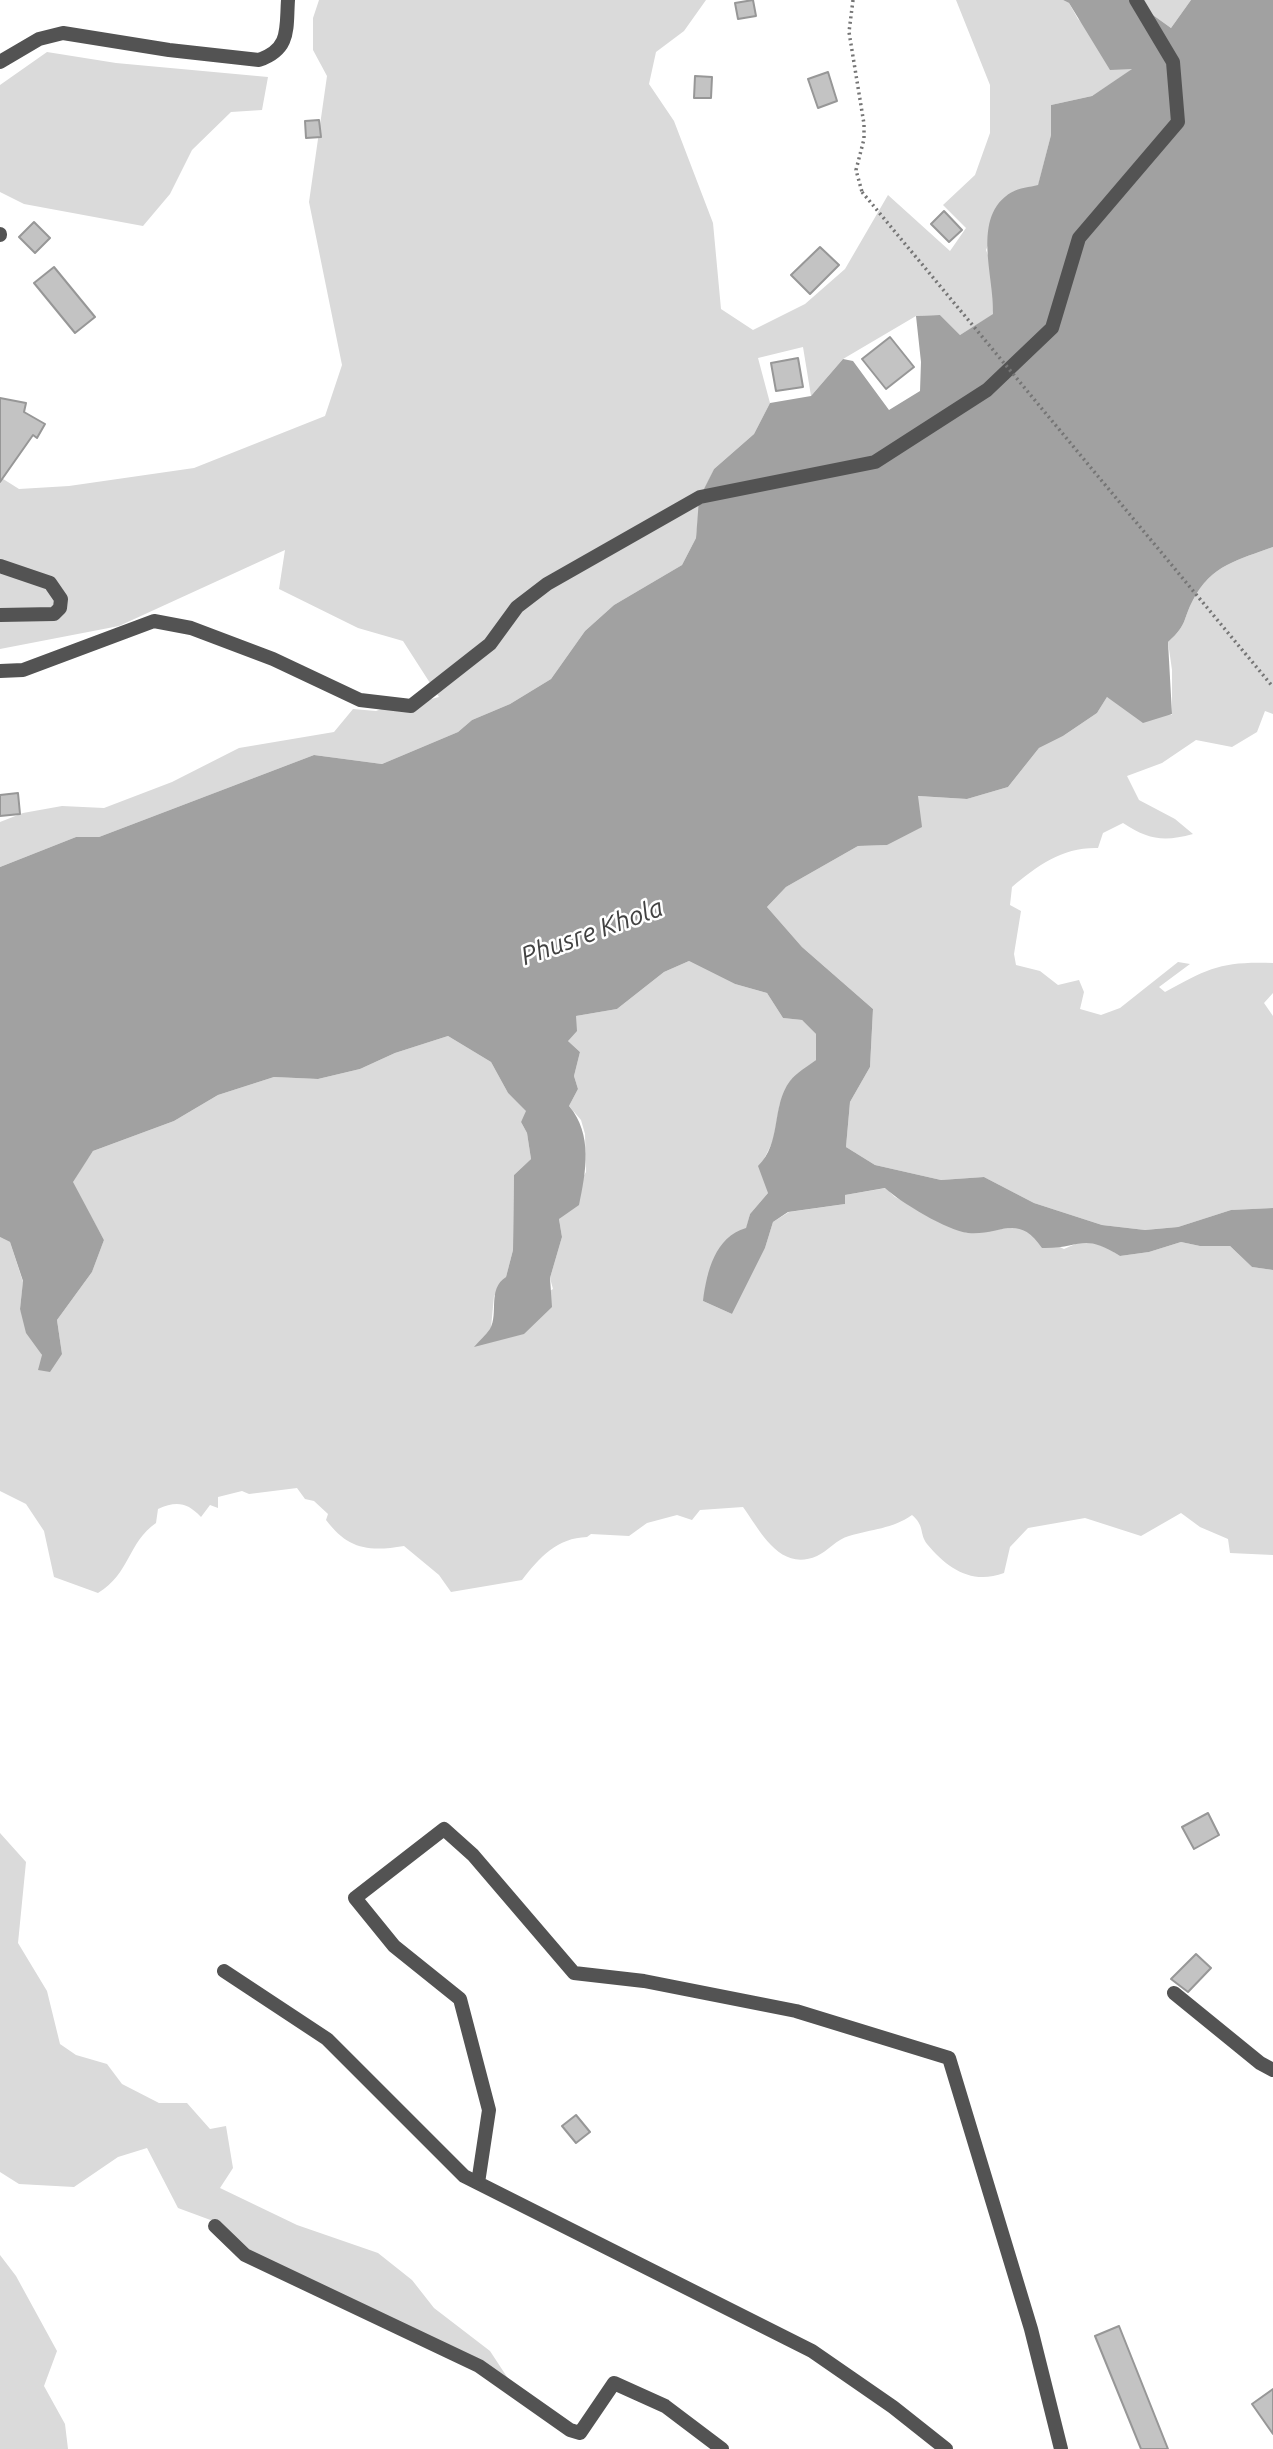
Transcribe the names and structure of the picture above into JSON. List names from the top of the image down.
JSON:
{
  "water": ["Phusre Khola"]
}
